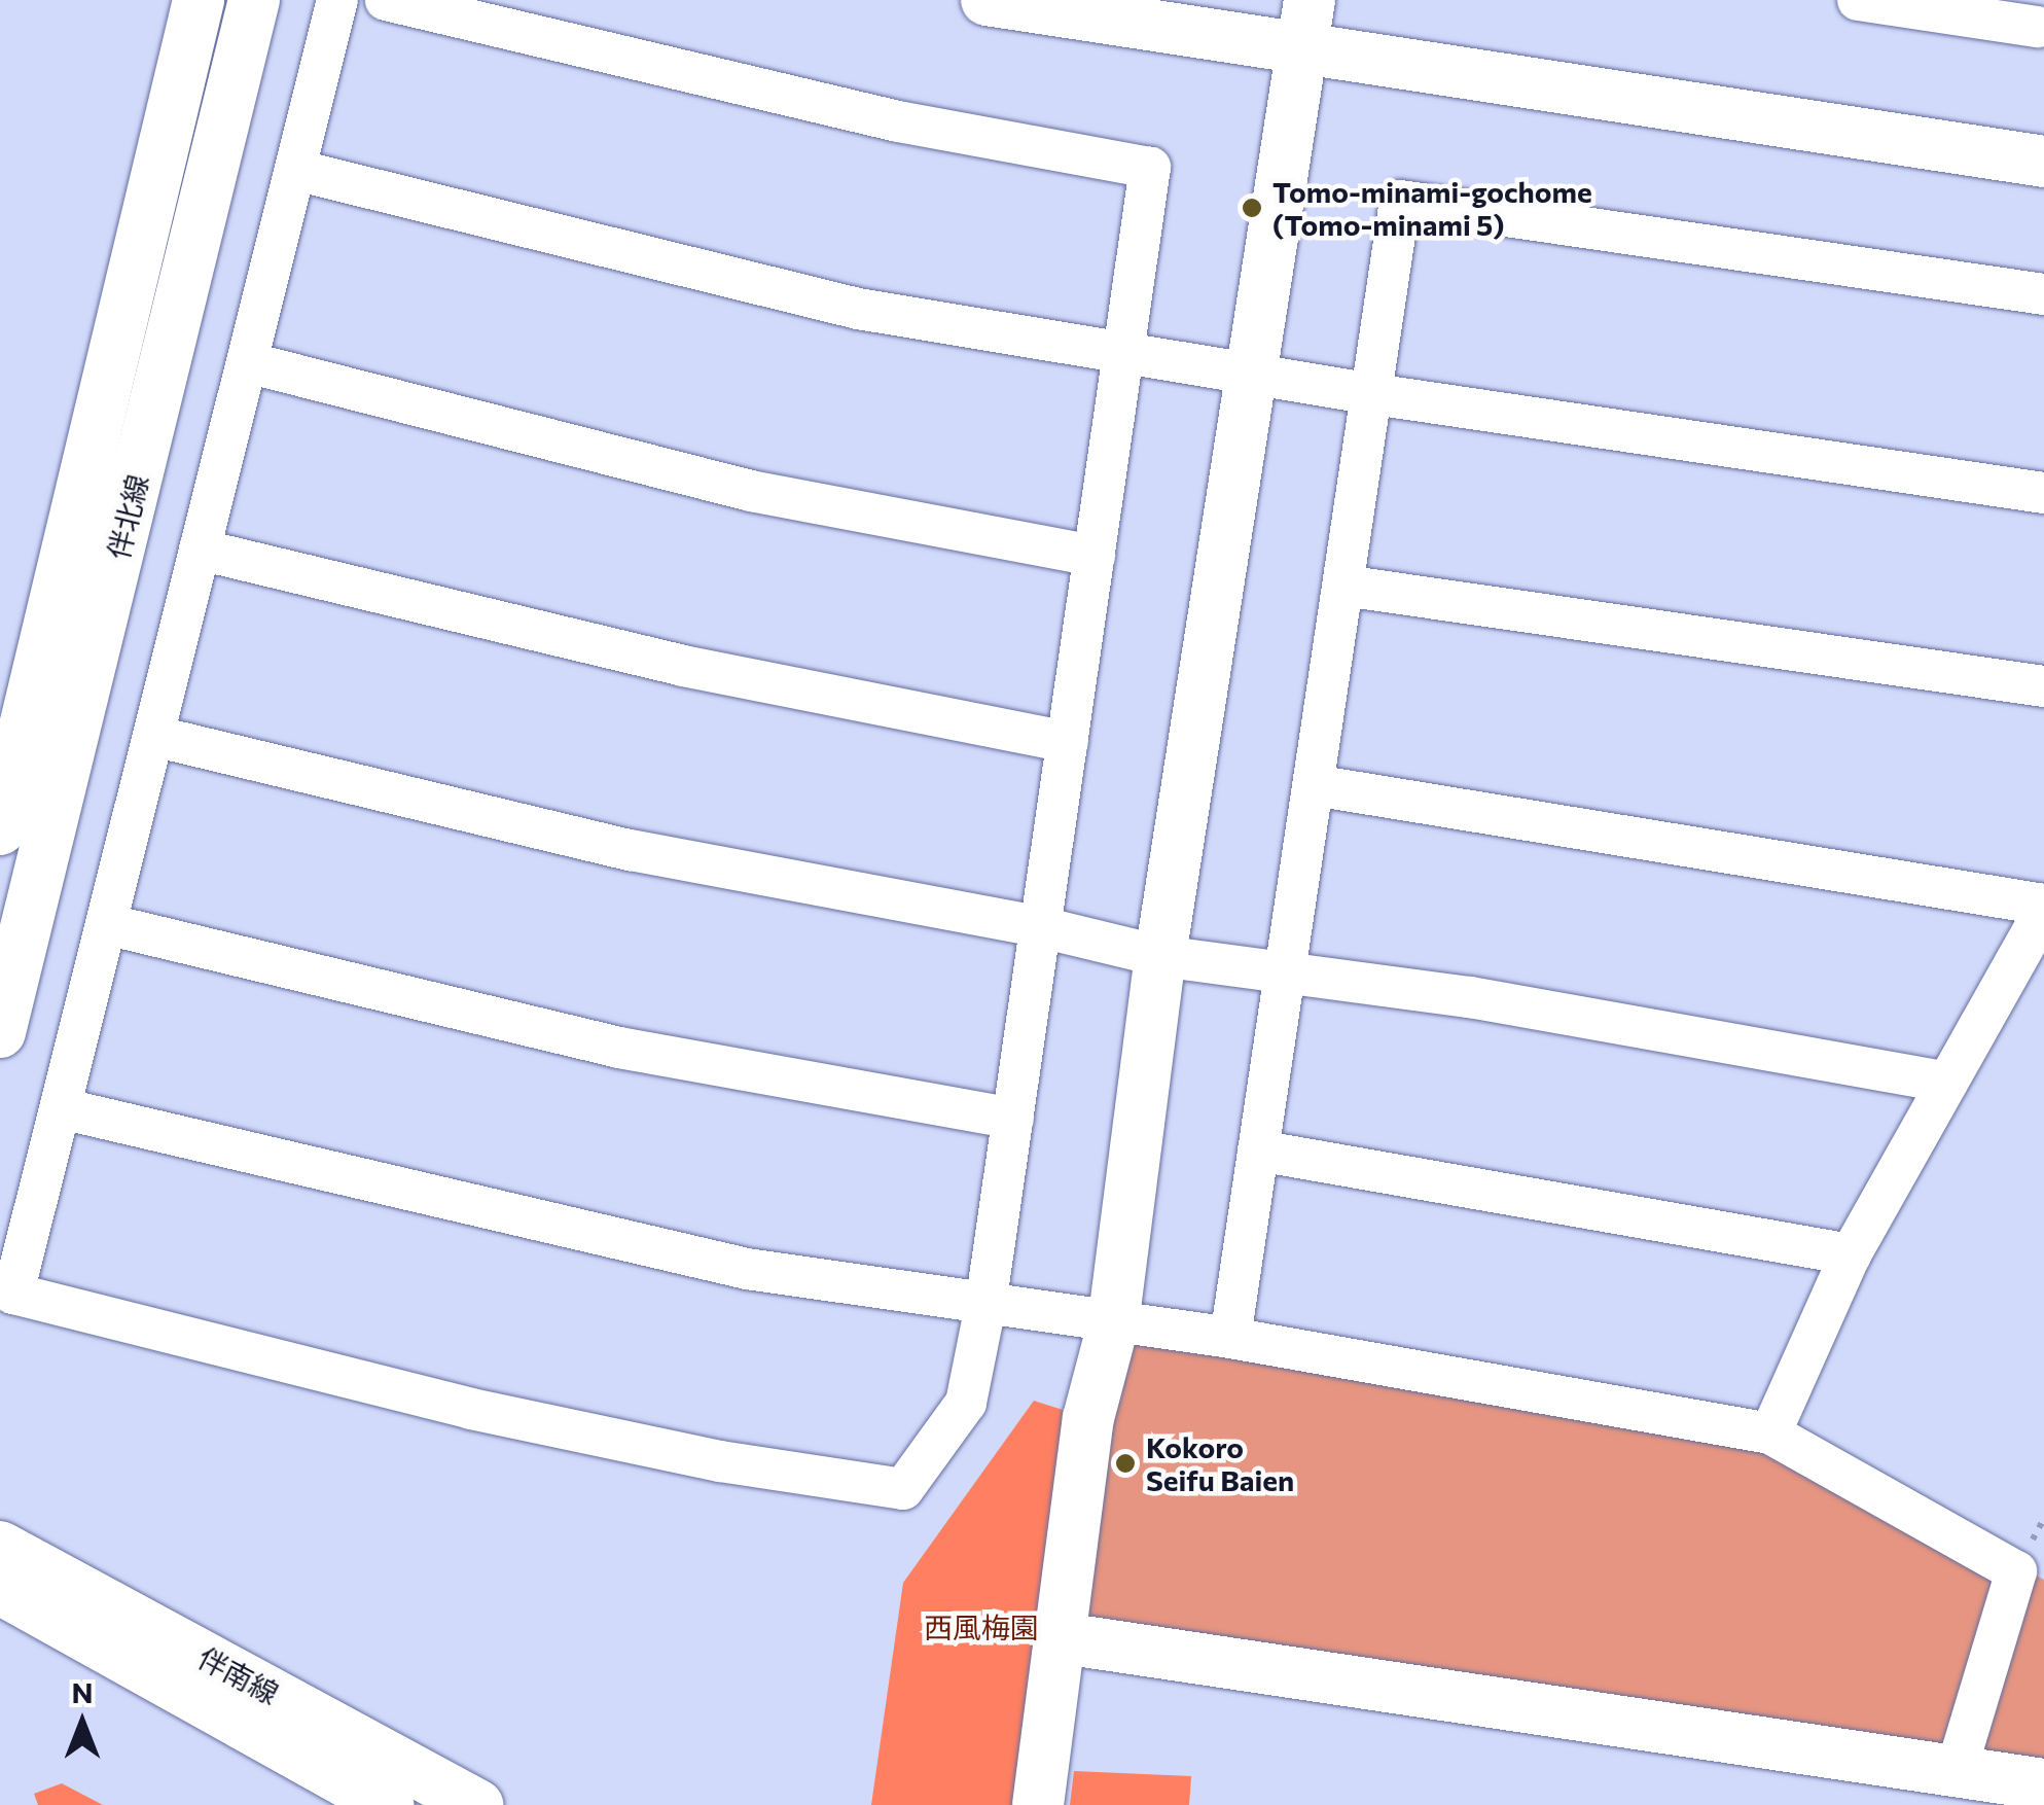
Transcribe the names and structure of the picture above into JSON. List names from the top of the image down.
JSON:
{
  "streets": {
    "street": ["伴北線", "伴南線"]
  },
  "parks": ["西風梅園"],
  "places": ["Tomo-minami-gochome (Tomo-minami 5)", "Kokoro Seifu Baien"],
  "north": "top"
}
